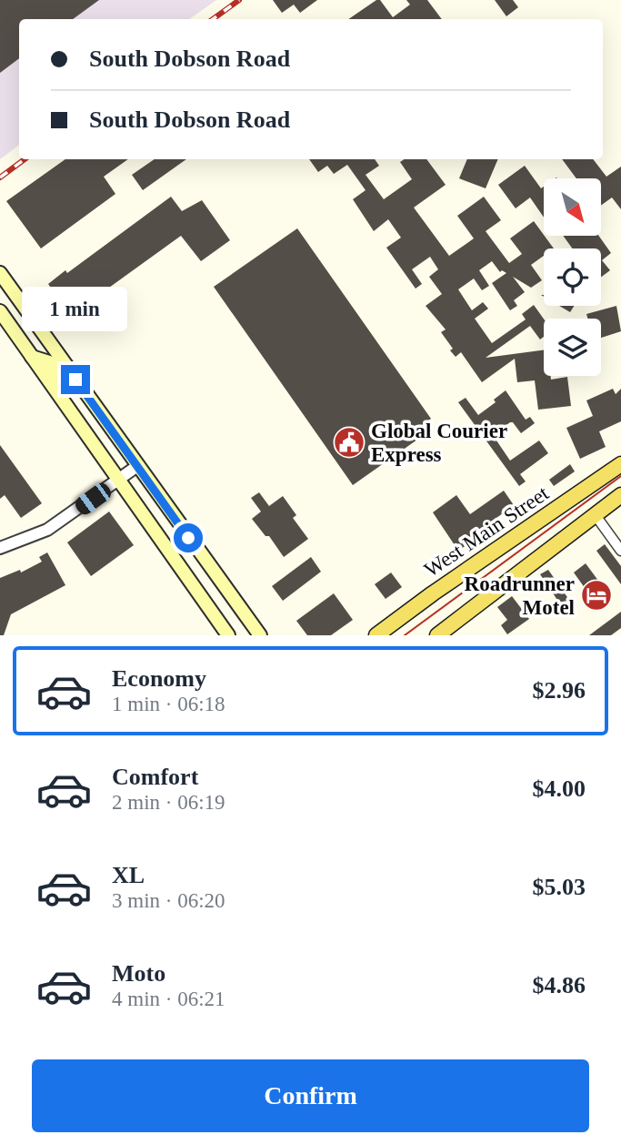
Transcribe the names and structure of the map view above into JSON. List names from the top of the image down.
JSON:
{
  "streets": {
    "main road": ["West Main Street"]
  },
  "places": {
    "public building": ["Global Courier Express"],
    "hotel": ["Roadrunner Motel"]
  },
  "north": "bottom right",
  "page": {
    "banner": ["South Dobson Road", "South Dobson Road"],
    "bubble": "1 min",
    "list": [
      {
        "name": "Economy",
        "note": "1 min · 06:18",
        "value": "$2.96"
      },
      {
        "name": "Comfort",
        "note": "2 min · 06:19",
        "value": "$4.00"
      },
      {
        "name": "XL",
        "note": "3 min · 06:20",
        "value": "$5.03"
      },
      {
        "name": "Moto",
        "note": "4 min · 06:21",
        "value": "$4.86"
      }
    ],
    "buttons": "Confirm"
  }
}
